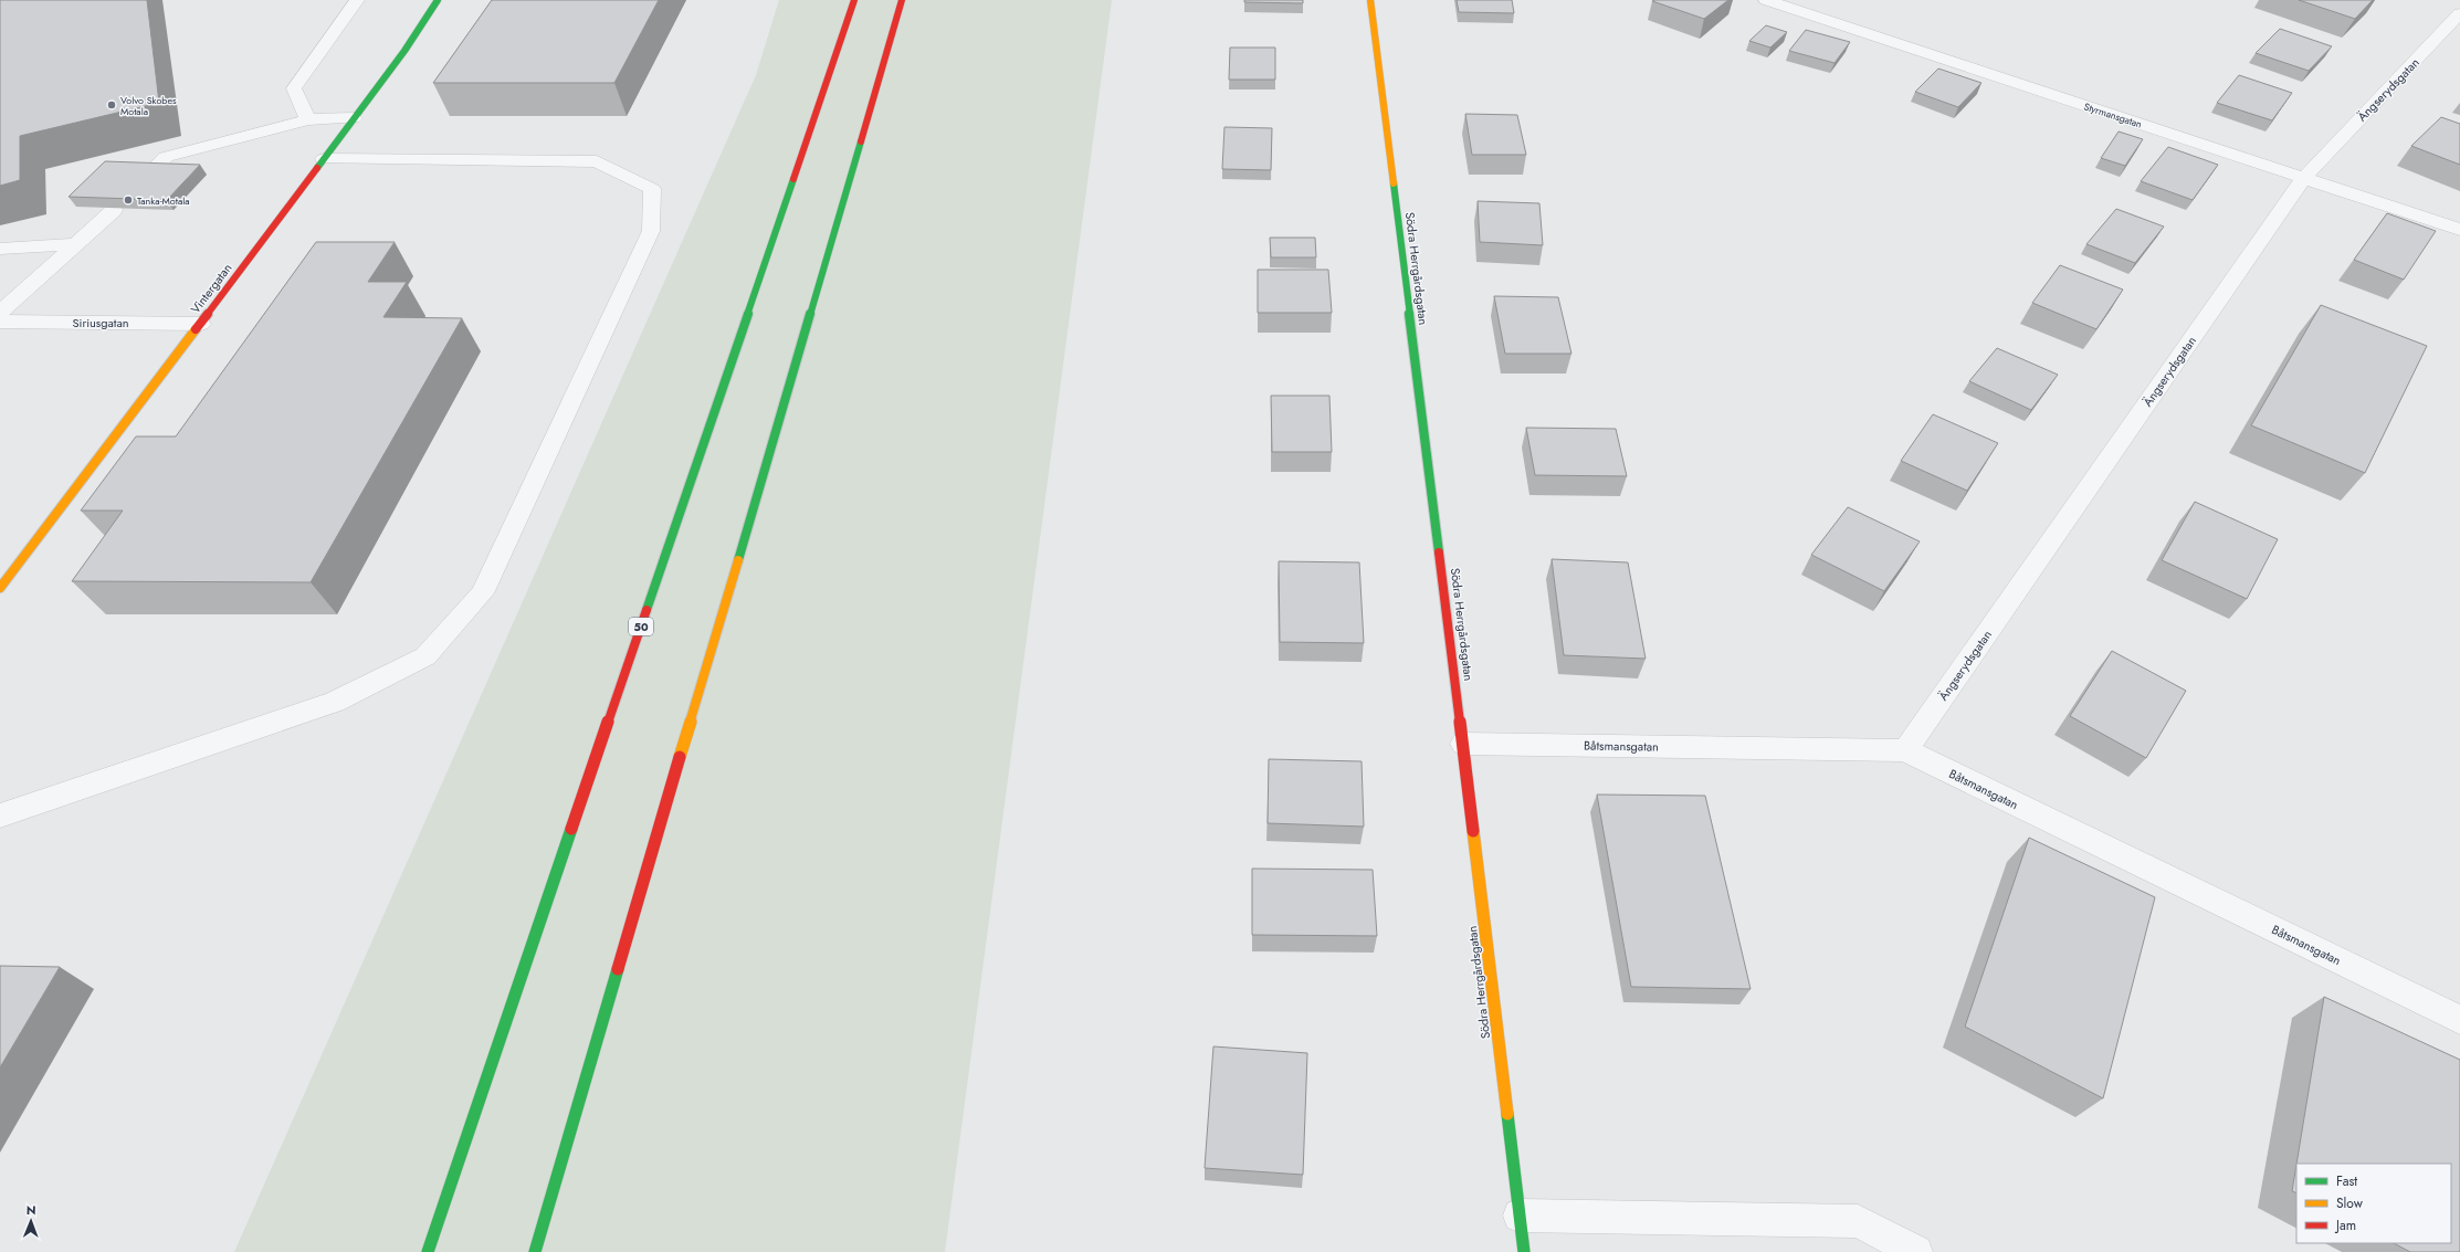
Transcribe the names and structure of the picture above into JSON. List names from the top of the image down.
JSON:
{
  "streets": {
    "main road": ["Södra Herrgårdsgatan", "Vintergatan", "50"],
    "street": [
      "Ängserydsgatan",
      "Styrmansgatan",
      "Siriusgatan",
      "Båtsmansgatan"
    ]
  },
  "crossings": [
    ["Ängserydsgatan", "Styrmansgatan"],
    ["Ängserydsgatan", "Båtsmansgatan"],
    ["Södra Herrgårdsgatan", "Båtsmansgatan"],
    ["Vintergatan", "Siriusgatan"]
  ],
  "places": ["Volvo Skobes Motala", "Tanka-Motala"],
  "legend": ["Fast", "Slow", "Jam"],
  "north": "top"
}
